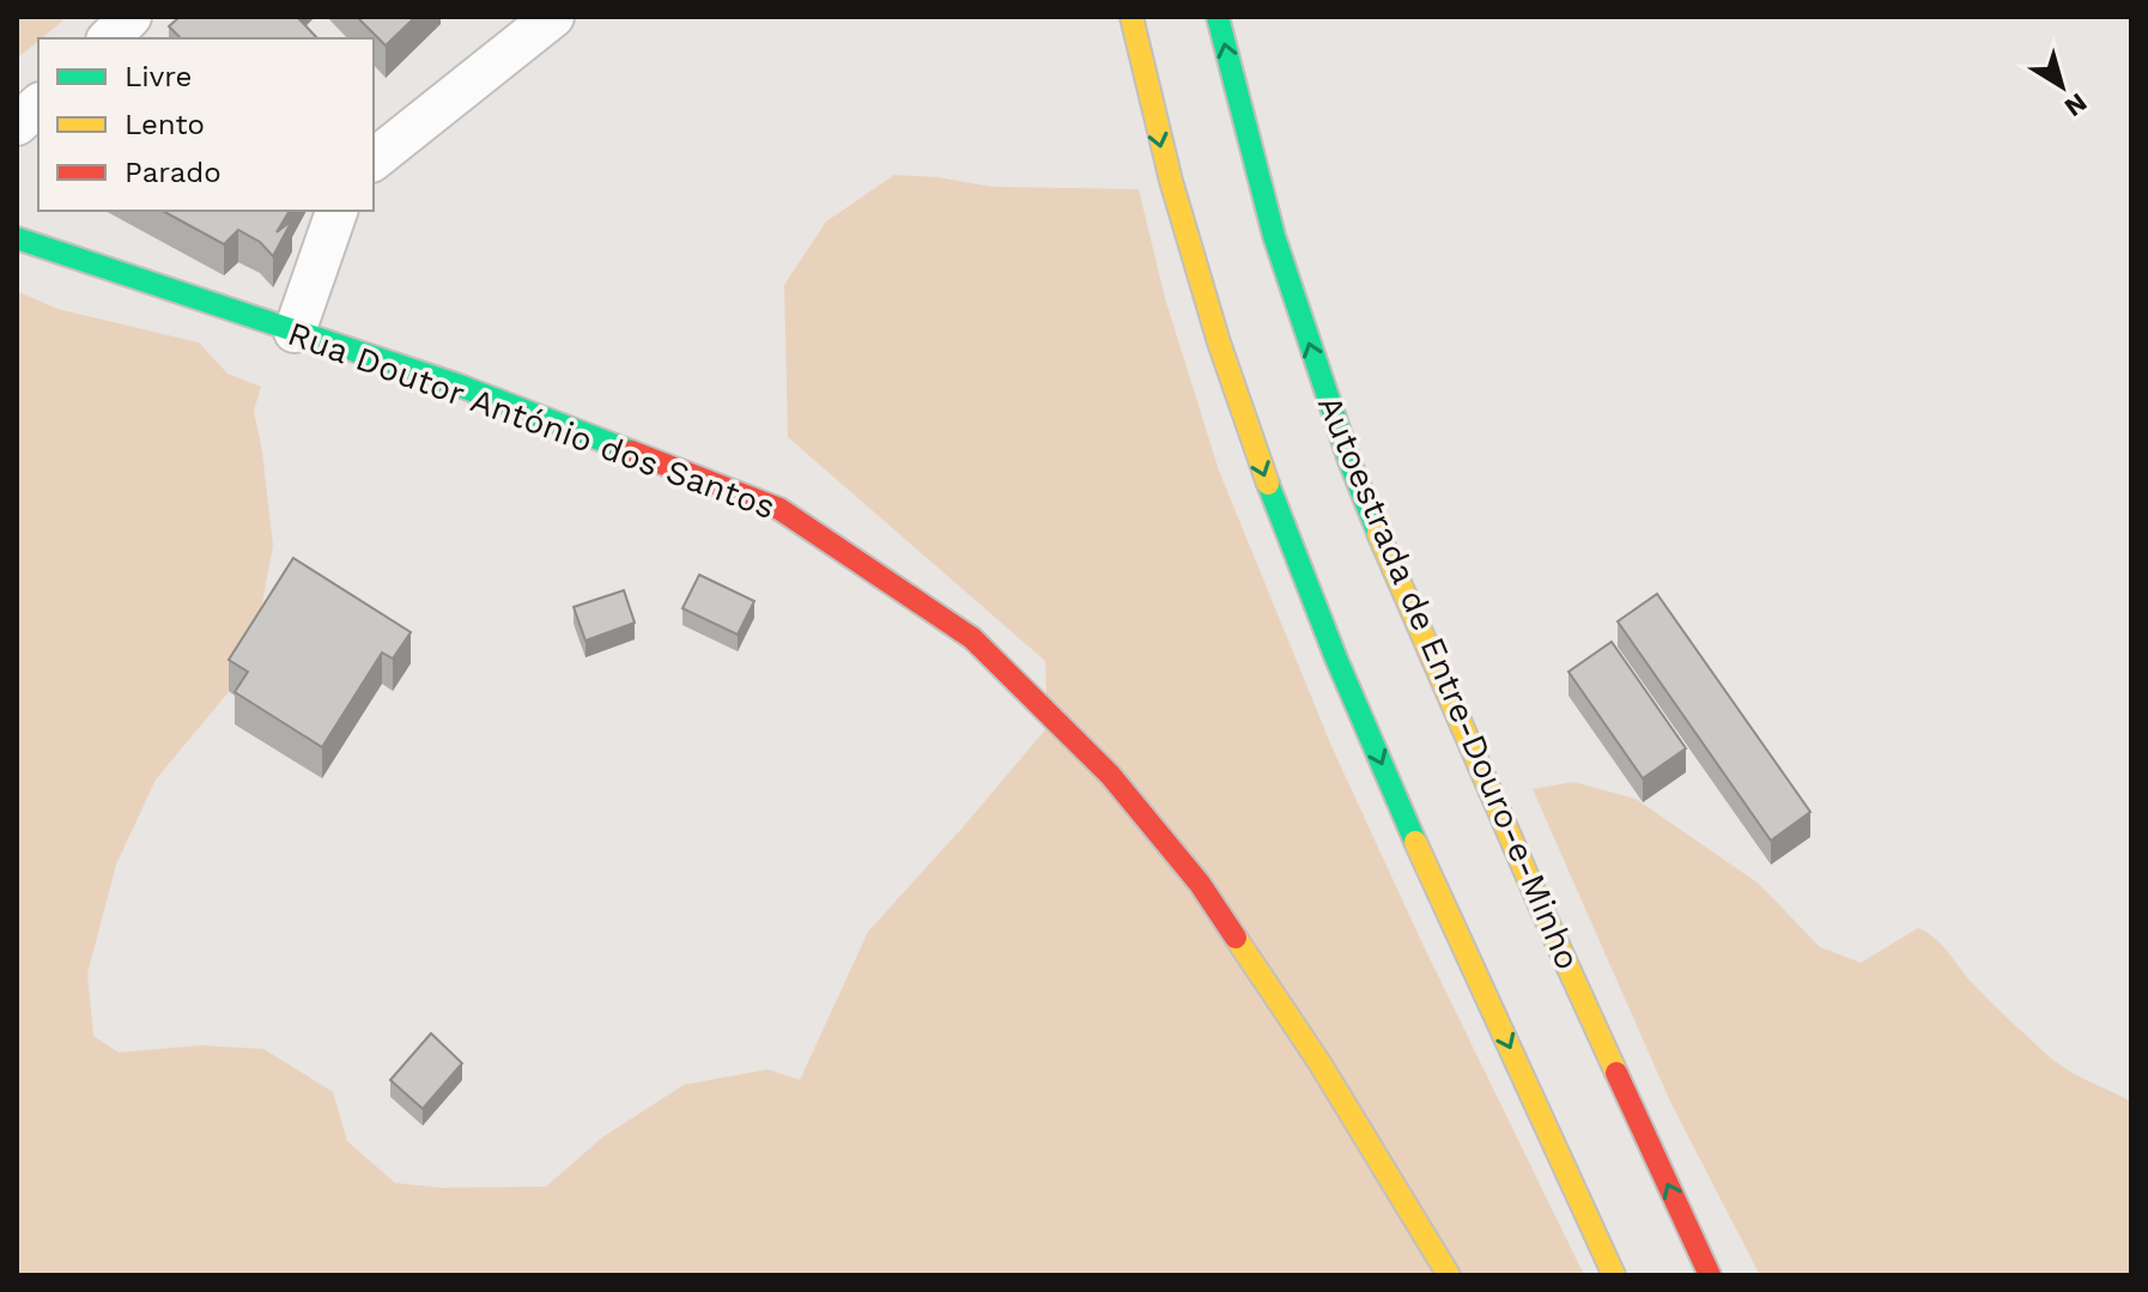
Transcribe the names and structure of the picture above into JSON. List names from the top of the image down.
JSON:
{
  "streets": {
    "main road": ["Rua Doutor António dos Santos", "Autoestrada de Entre-Douro-e-Minho"]
  },
  "legend": ["Livre", "Lento", "Parado"],
  "north": "bottom right"
}
